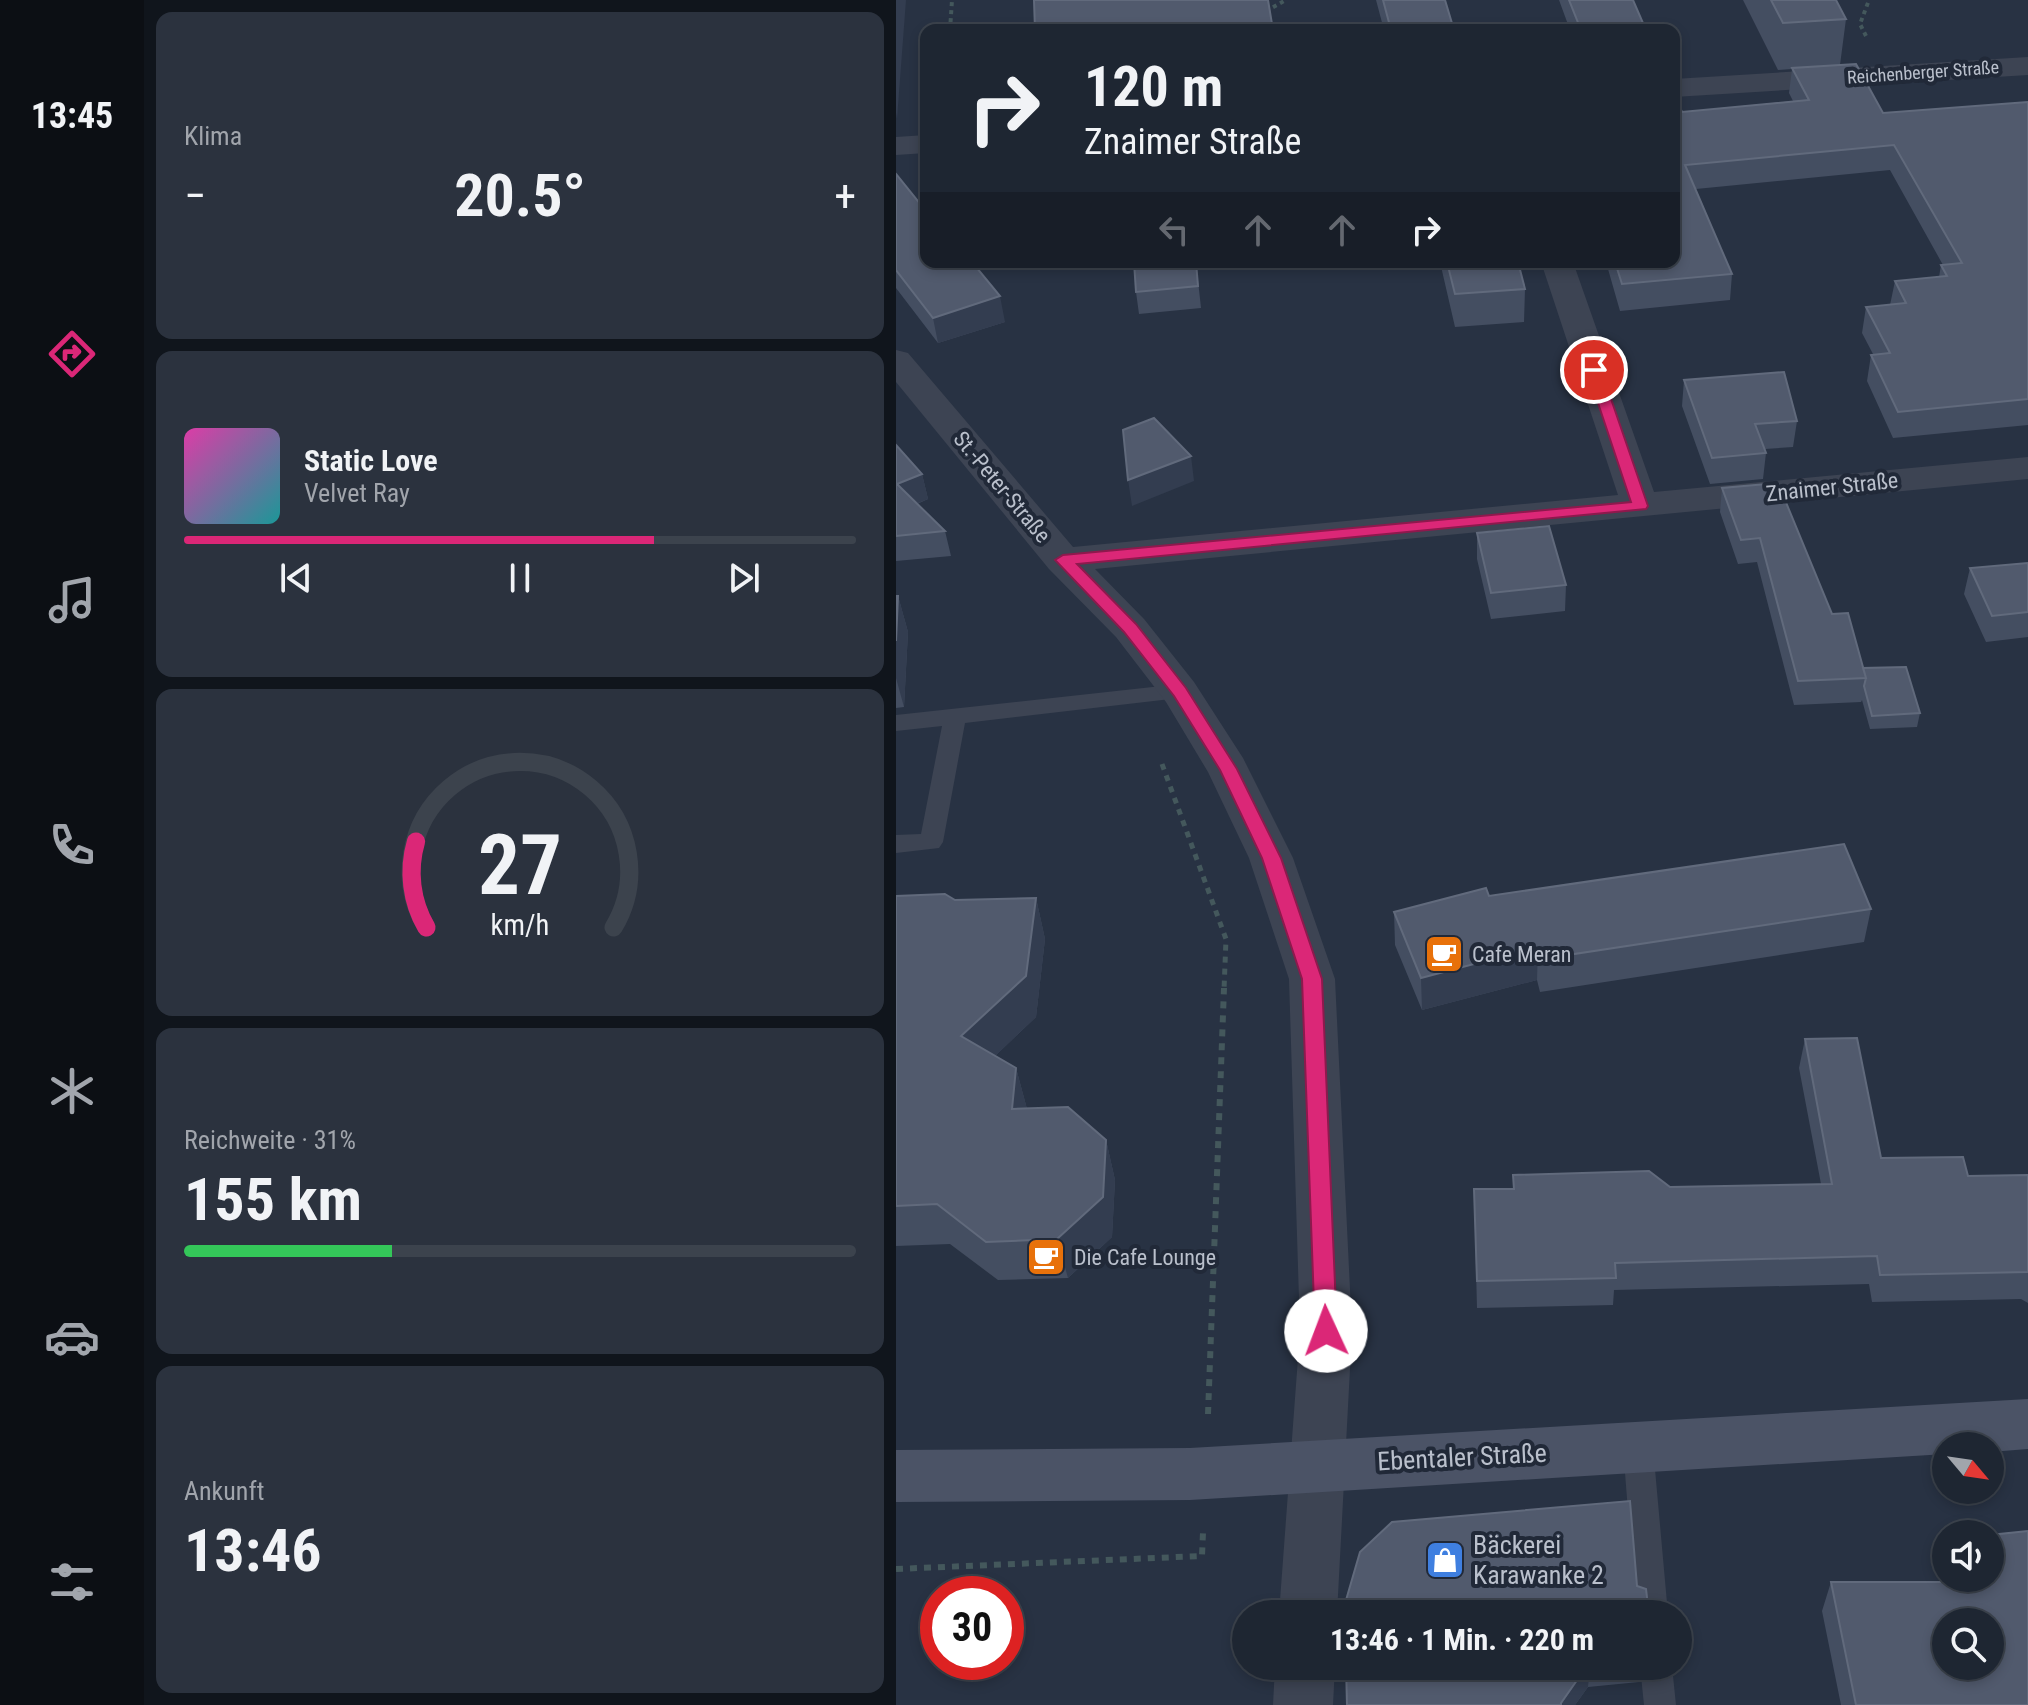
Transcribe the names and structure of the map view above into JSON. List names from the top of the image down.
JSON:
{
  "streets": {
    "main road": ["Ebentaler Straße"],
    "street": ["Reichenberger Straße", "St.-Peter-Straße", "Znaimer Straße"]
  },
  "crossings": [
    ["St.-Peter-Straße", "Znaimer Straße"],
    ["St.-Peter-Straße", "Ebentaler Straße"]
  ],
  "places": {
    "cafe": ["Cafe Meran", "Die Cafe Lounge"],
    "shop": ["Bäckerei Karawanke 2"]
  },
  "north": "bottom right",
  "page": {
    "tabs": "13:45",
    "tile": [
      "Klima",
      ["Reichweite · 31%", "155 km"],
      ["Ankunft", "13:46"]
    ],
    "turn": ["120 m", "Znaimer Straße"],
    "heat": ["−", "20.5°", "+"],
    "song": ["Static Love", "Velvet Ray"],
    "limit": "30",
    "trip": "13:46 · 1 Min. · 220 m",
    "gauge": ["27", "km/h"]
  }
}
